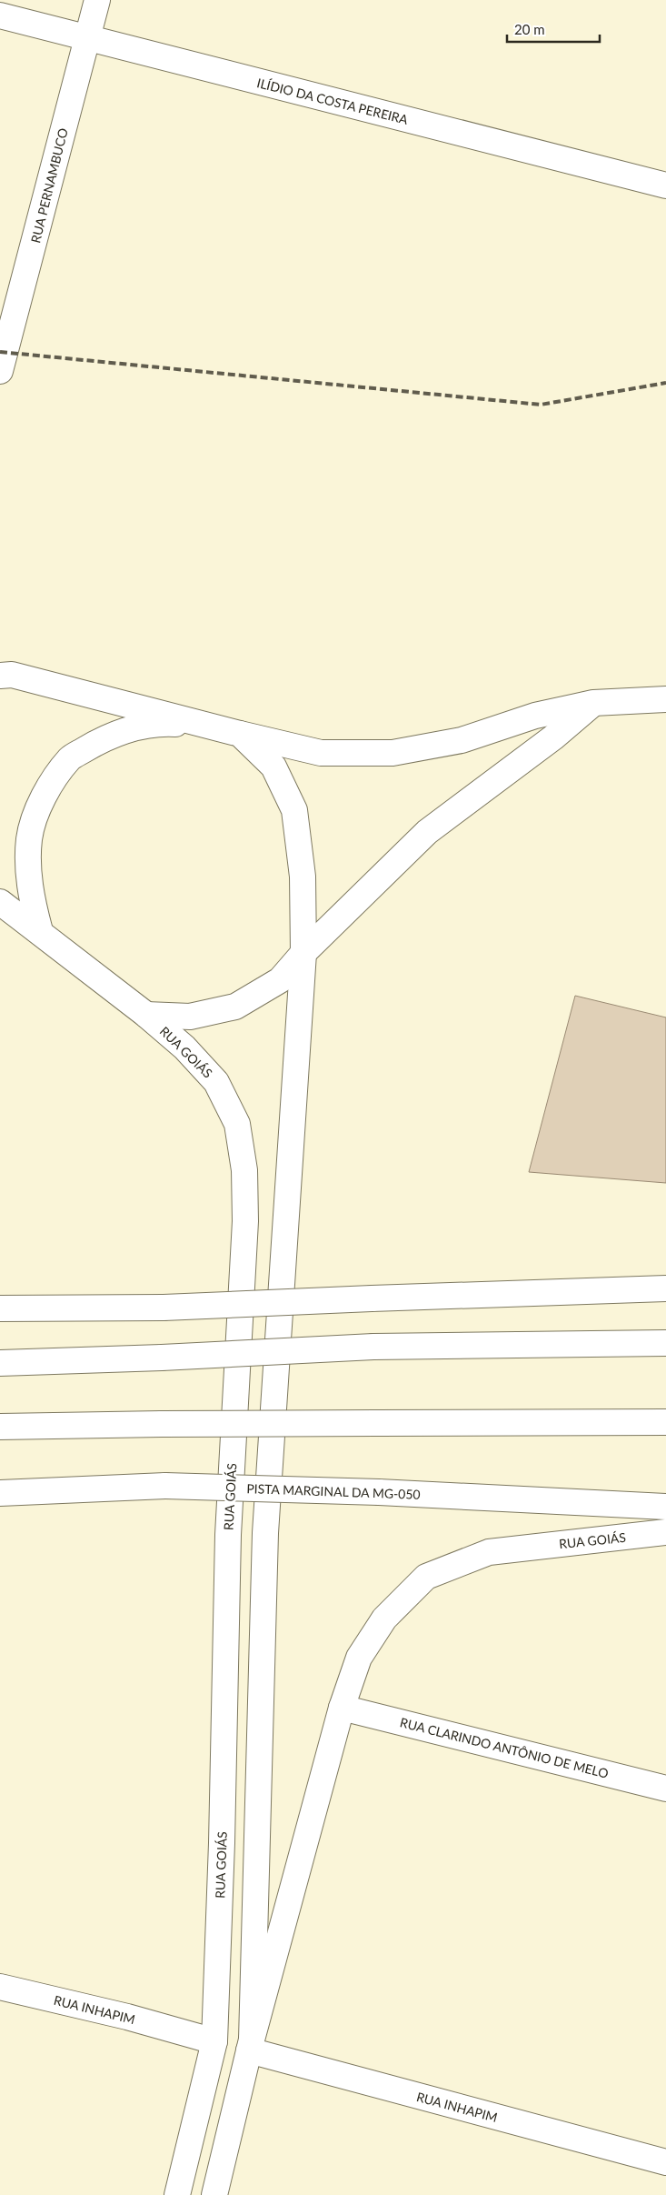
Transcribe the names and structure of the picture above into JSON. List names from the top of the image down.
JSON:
{
  "streets": {
    "main road": [
      "ILÍDIO DA COSTA PEREIRA",
      "RUA PERNAMBUCO",
      "RUA GOIÁS",
      "PISTA MARGINAL DA MG-050",
      "RUA CLARINDO ANTÔNIO DE MELO",
      "RUA INHAPIM"
    ]
  },
  "crossings": [
    ["ILÍDIO DA COSTA PEREIRA", "RUA PERNAMBUCO"],
    ["RUA GOIÁS", "RUA CLARINDO ANTÔNIO DE MELO"],
    ["RUA GOIÁS", "RUA INHAPIM"]
  ],
  "scale_bar": "20 m"
}
